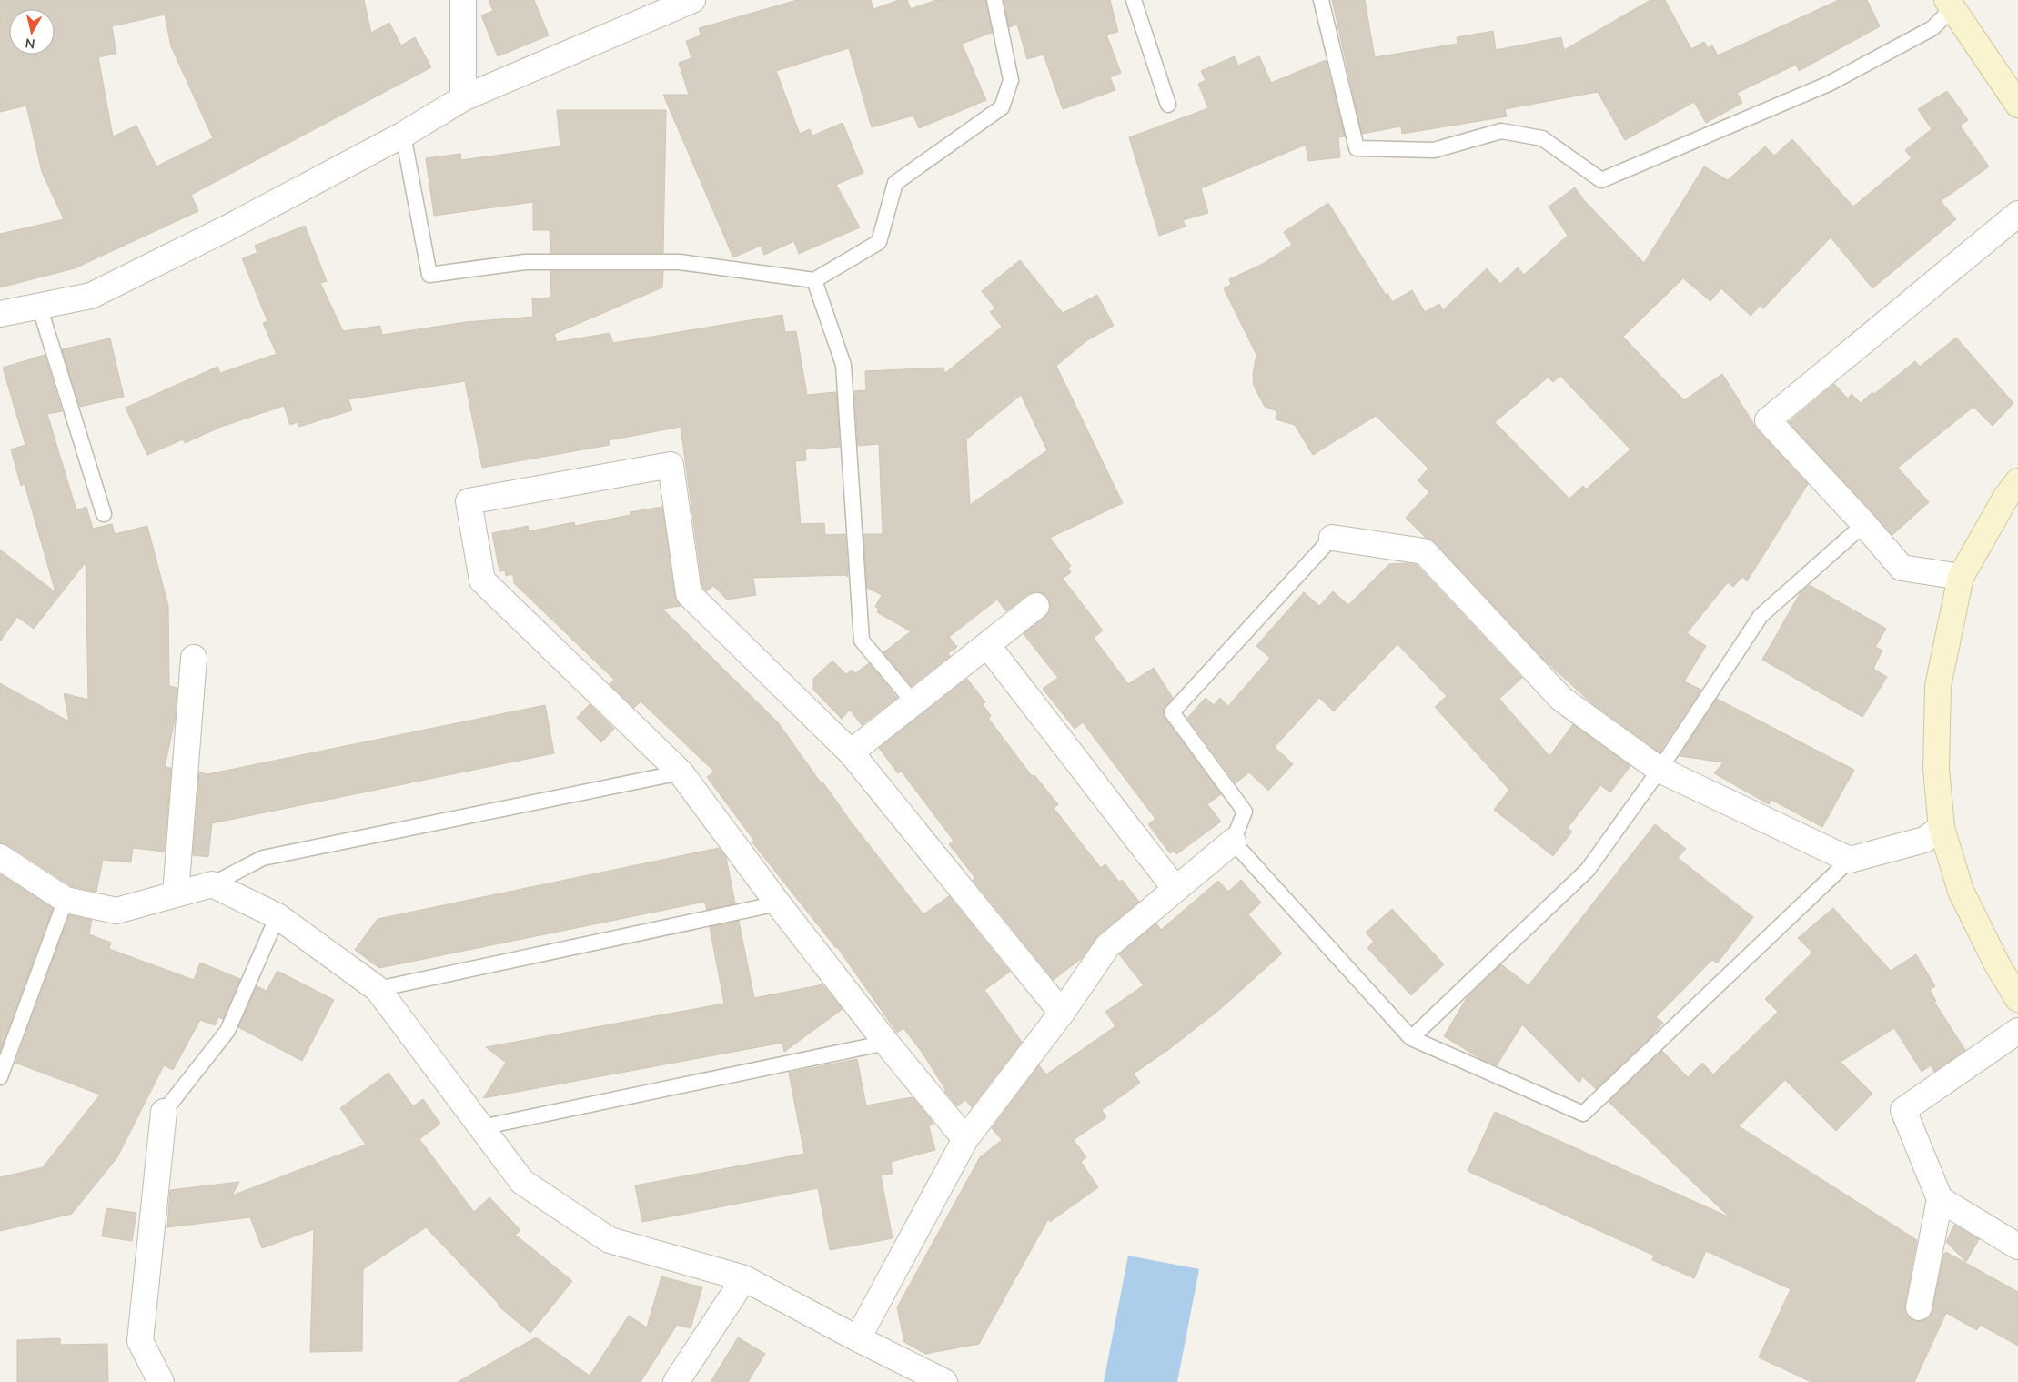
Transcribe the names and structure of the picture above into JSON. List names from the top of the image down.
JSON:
{
  "north": "bottom"
}
